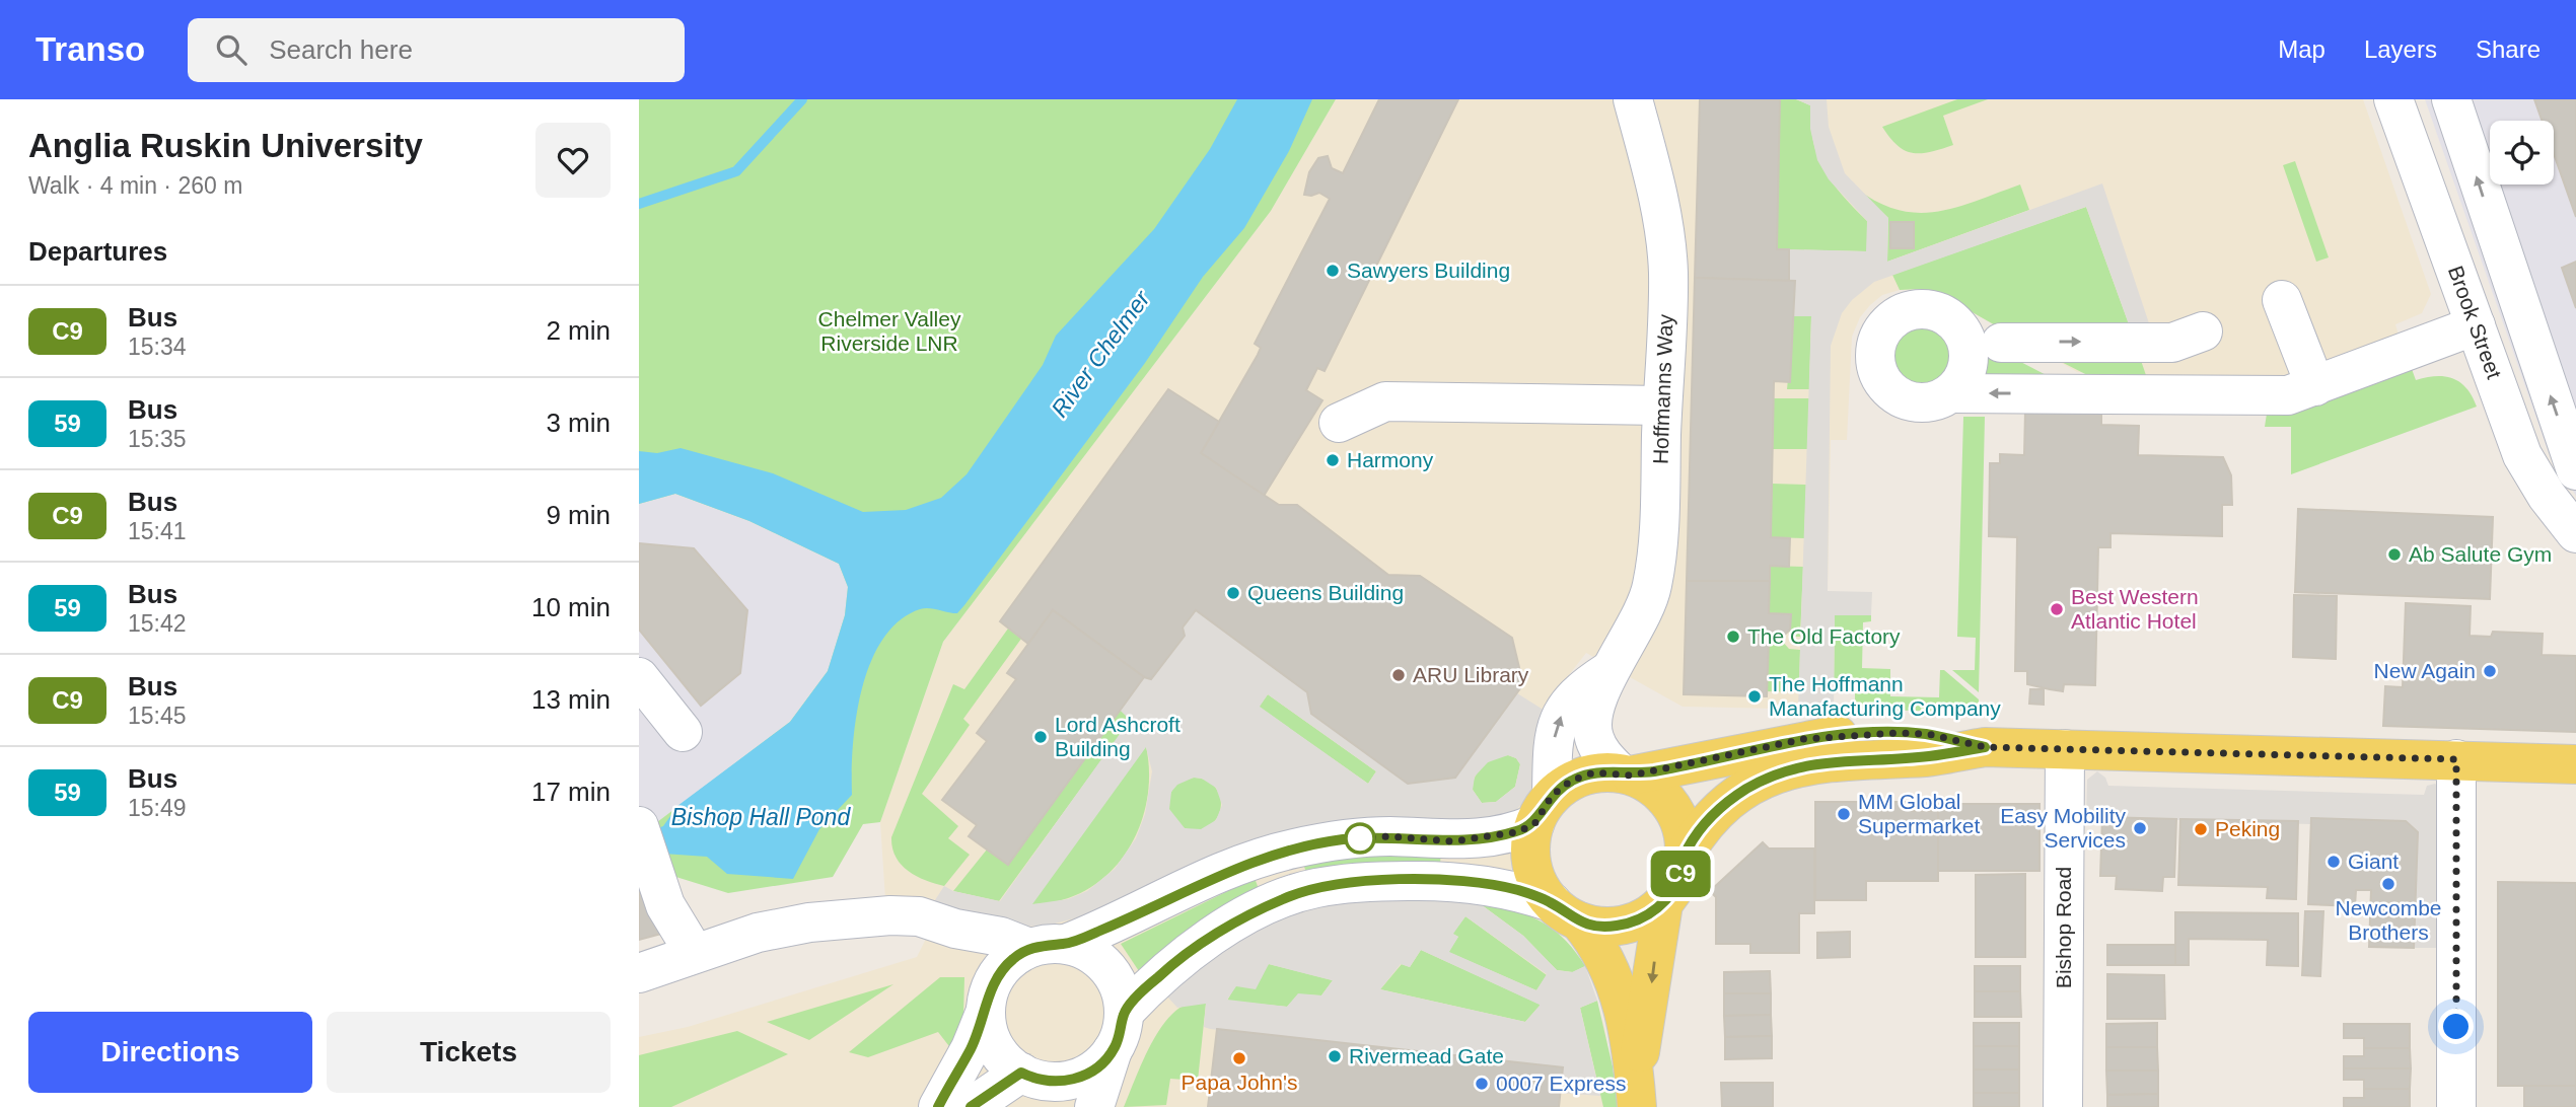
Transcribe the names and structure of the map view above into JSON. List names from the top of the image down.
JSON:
{
  "streets": {
    "street": ["Brook Street", "Hoffmanns Way", "Bishop Road"]
  },
  "water": ["River Chelmer", "Bishop Hall Pond"],
  "parks": ["Chelmer Valley Riverside LNR"],
  "places": [
    "Sawyers Building",
    "Harmony",
    "Ab Salute Gym",
    "Queens Building",
    "Best Western Atlantic Hotel",
    "The Old Factory",
    "New Again",
    "ARU Library",
    "The Hoffmann Manafacturing Company",
    "Lord Ashcroft Building",
    "MM Global Supermarket",
    "Easy Mobility Services",
    "Peking",
    "Giant",
    "Newcombe Brothers",
    "Rivermead Gate",
    "Papa John's",
    "0007 Express"
  ],
  "lines": ["bus line C9"],
  "page": {
    "header": "Transo",
    "search": "Search here",
    "nav": ["Map", "Layers", "Share"],
    "heading": [
      ["Anglia Ruskin University", "Walk · 4 min · 260 m"],
      "Departures"
    ],
    "on_map": "C9",
    "list": [
      {
        "mark": "C9",
        "name": "Bus",
        "note": "15:34",
        "value": "2 min"
      },
      {
        "mark": "59",
        "name": "Bus",
        "note": "15:35",
        "value": "3 min"
      },
      {
        "mark": "C9",
        "name": "Bus",
        "note": "15:41",
        "value": "9 min"
      },
      {
        "mark": "59",
        "name": "Bus",
        "note": "15:42",
        "value": "10 min"
      },
      {
        "mark": "C9",
        "name": "Bus",
        "note": "15:45",
        "value": "13 min"
      },
      {
        "mark": "59",
        "name": "Bus",
        "note": "15:49",
        "value": "17 min"
      }
    ],
    "buttons": ["Directions", "Tickets"]
  }
}
